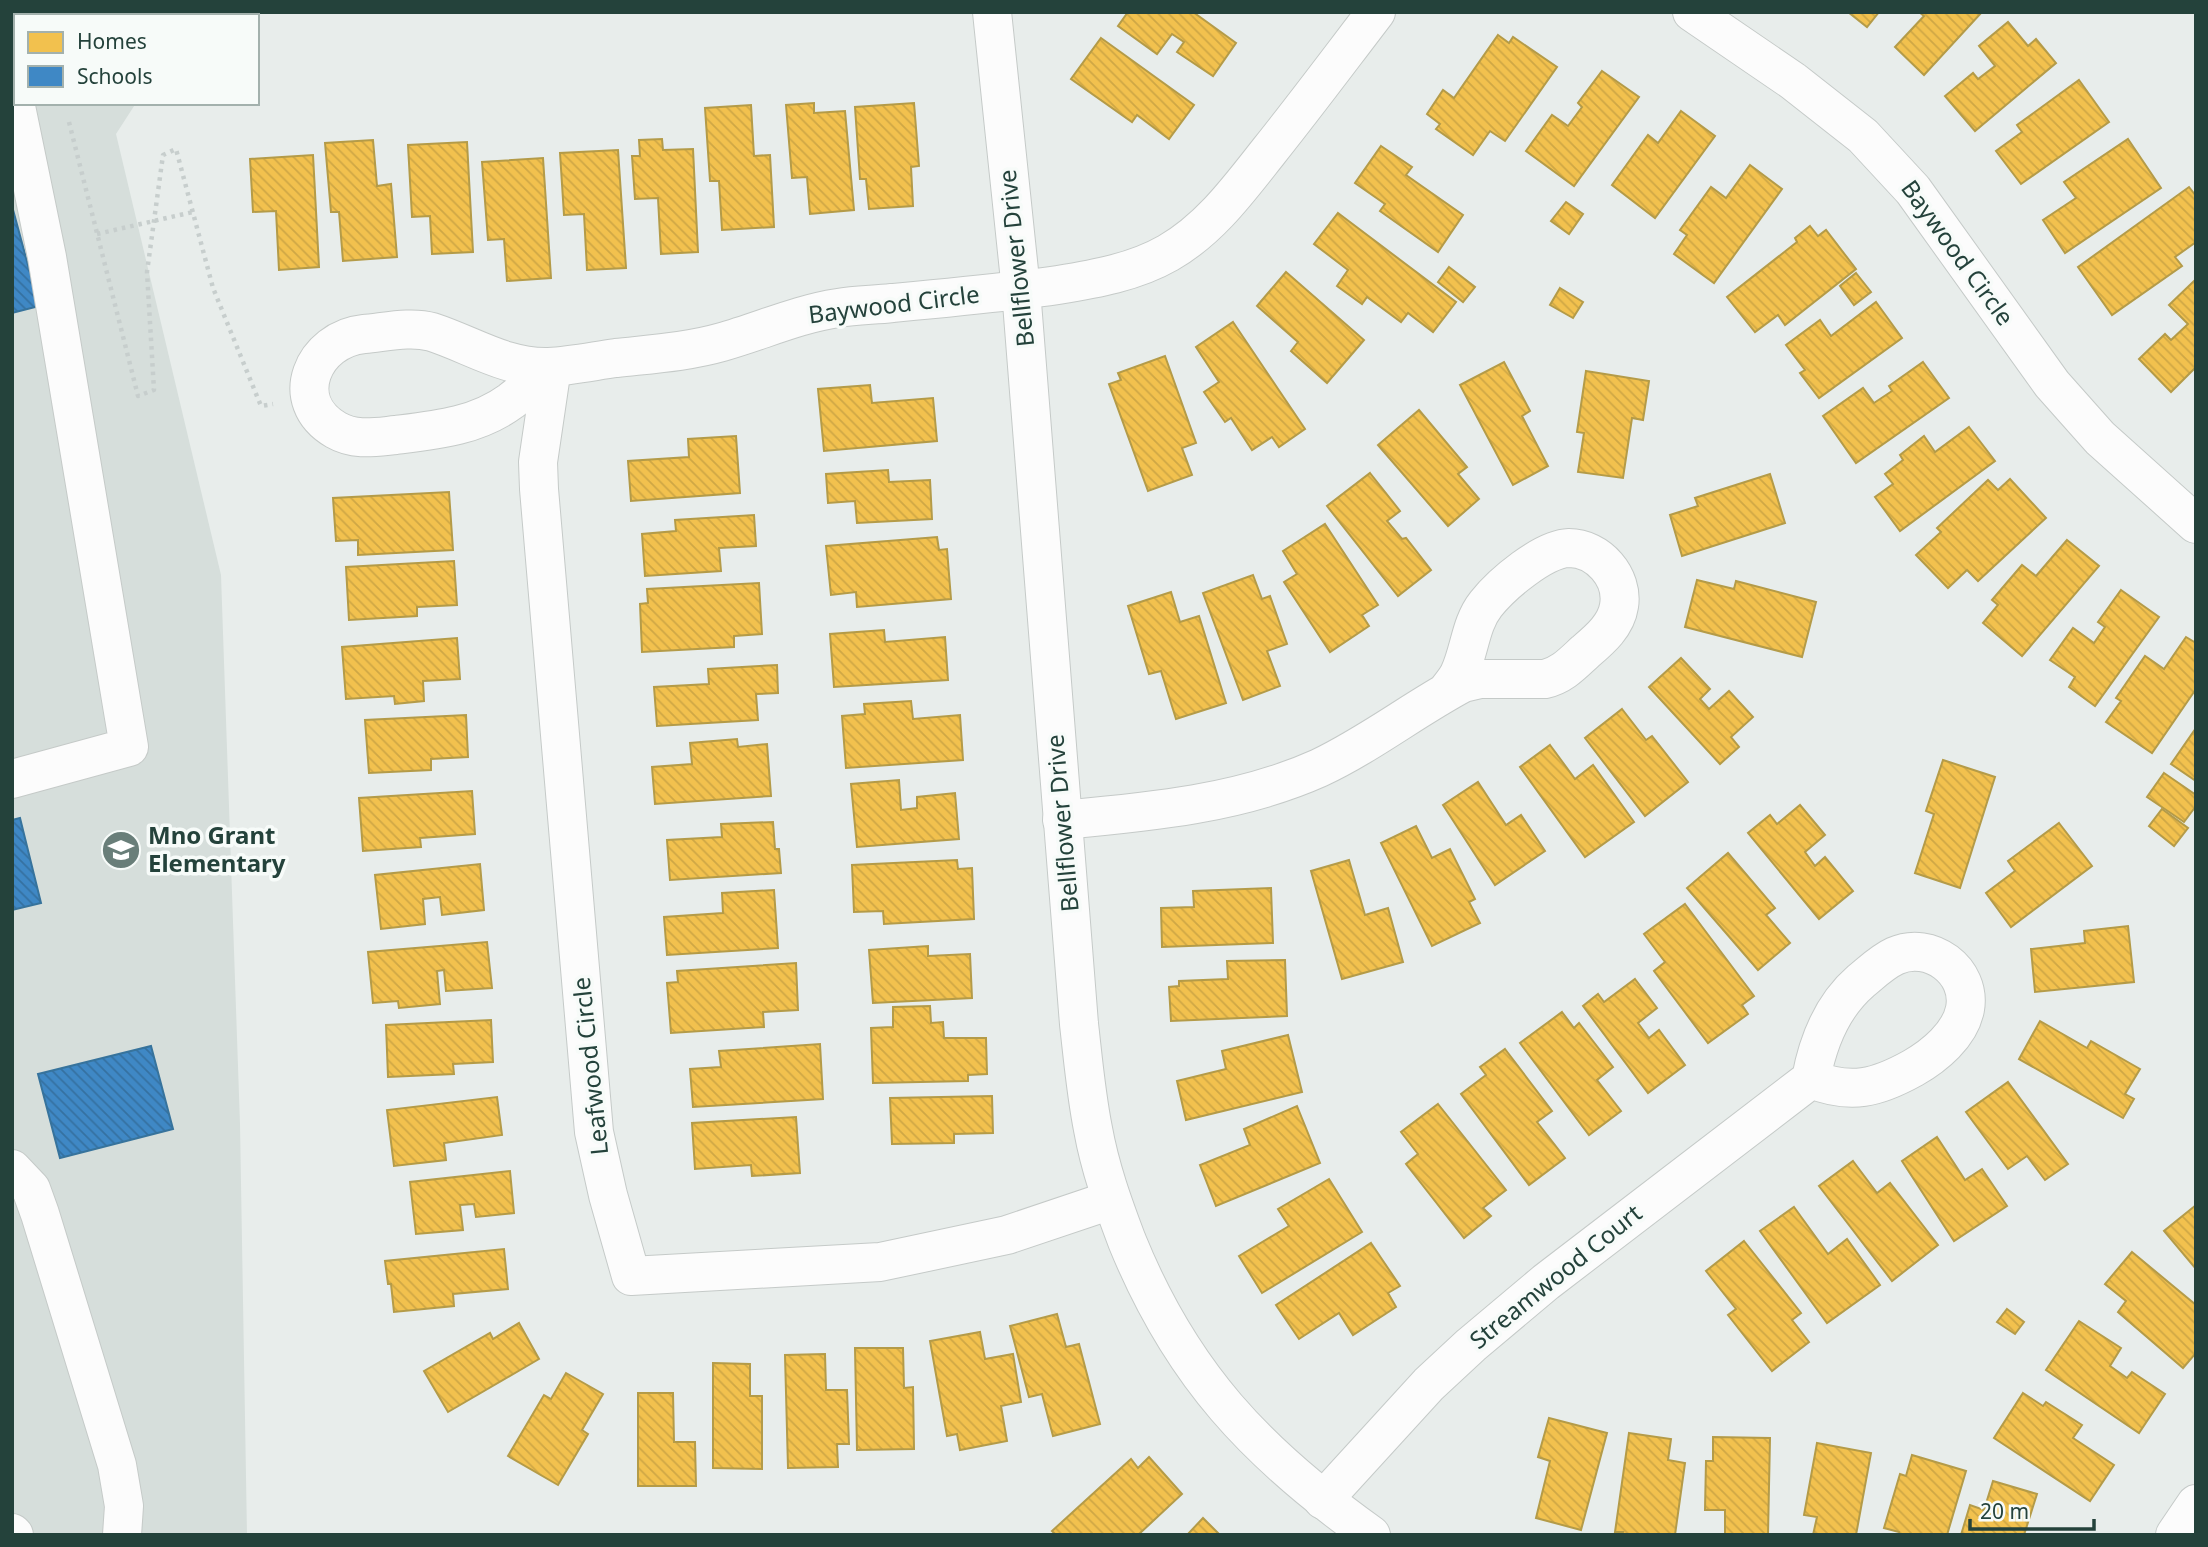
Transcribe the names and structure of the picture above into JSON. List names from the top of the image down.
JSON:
{
  "streets": {
    "street": [
      "Baywood Circle",
      "Bellflower Drive",
      "Leafwood Circle",
      "Streamwood Court"
    ]
  },
  "crossings": [
    ["Baywood Circle", "Bellflower Drive"],
    ["Baywood Circle", "Leafwood Circle"],
    ["Bellflower Drive", "Leafwood Circle"],
    ["Bellflower Drive", "Streamwood Court"]
  ],
  "places": {
    "school or university": ["Mno Grant Elementary"]
  },
  "legend": ["Homes", "Schools"],
  "scale_bar": "20 m"
}
